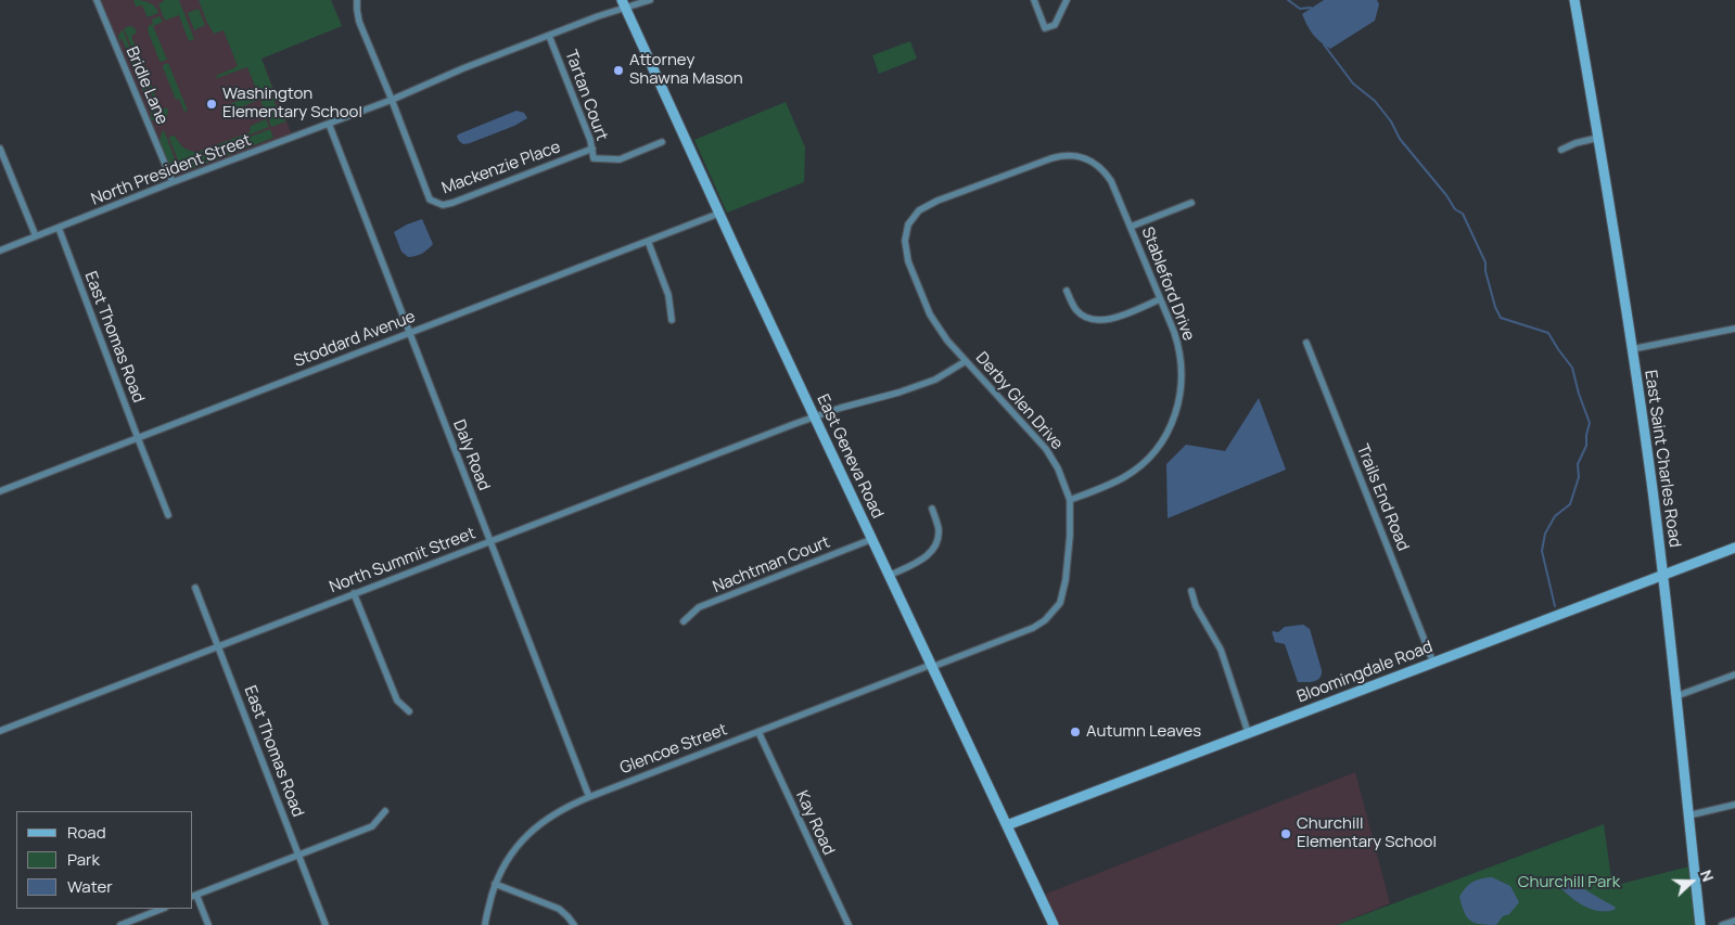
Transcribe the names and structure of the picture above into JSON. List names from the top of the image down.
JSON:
{
  "streets": {
    "street": [
      "Bridle Lane",
      "Tartan Court",
      "Mackenzie Place",
      "North President Street",
      "Stableford Drive",
      "East Thomas Road",
      "Stoddard Avenue",
      "Derby Glen Drive",
      "Daly Road",
      "East Geneva Road",
      "East Saint Charles Road",
      "Trails End Road",
      "North Summit Street",
      "Nachtman Court",
      "Bloomingdale Road",
      "Glencoe Street",
      "Kay Road"
    ]
  },
  "crossings": [
    ["Bridle Lane", "North President Street"],
    ["Tartan Court", "Mackenzie Place"],
    ["Tartan Court", "North President Street"],
    ["Mackenzie Place", "North President Street"],
    ["North President Street", "East Thomas Road"],
    ["North President Street", "Daly Road"],
    ["North President Street", "East Geneva Road"],
    ["Stableford Drive", "Derby Glen Drive"],
    ["East Thomas Road", "Stoddard Avenue"],
    ["East Thomas Road", "North Summit Street"],
    ["Stoddard Avenue", "Daly Road"],
    ["Stoddard Avenue", "East Geneva Road"],
    ["Derby Glen Drive", "North Summit Street"],
    ["Derby Glen Drive", "Glencoe Street"],
    ["Daly Road", "North Summit Street"],
    ["Daly Road", "Glencoe Street"],
    ["East Geneva Road", "North Summit Street"],
    ["East Geneva Road", "Nachtman Court"],
    ["East Geneva Road", "Bloomingdale Road"],
    ["East Geneva Road", "Glencoe Street"],
    ["East Saint Charles Road", "Bloomingdale Road"],
    ["Trails End Road", "Bloomingdale Road"],
    ["Glencoe Street", "Kay Road"]
  ],
  "parks": ["Churchill Park"],
  "places": [
    "Attorney Shawna Mason",
    "Washington Elementary School",
    "Autumn Leaves",
    "Churchill Elementary School"
  ],
  "legend": ["Road", "Park", "Water"],
  "north": "right"
}
